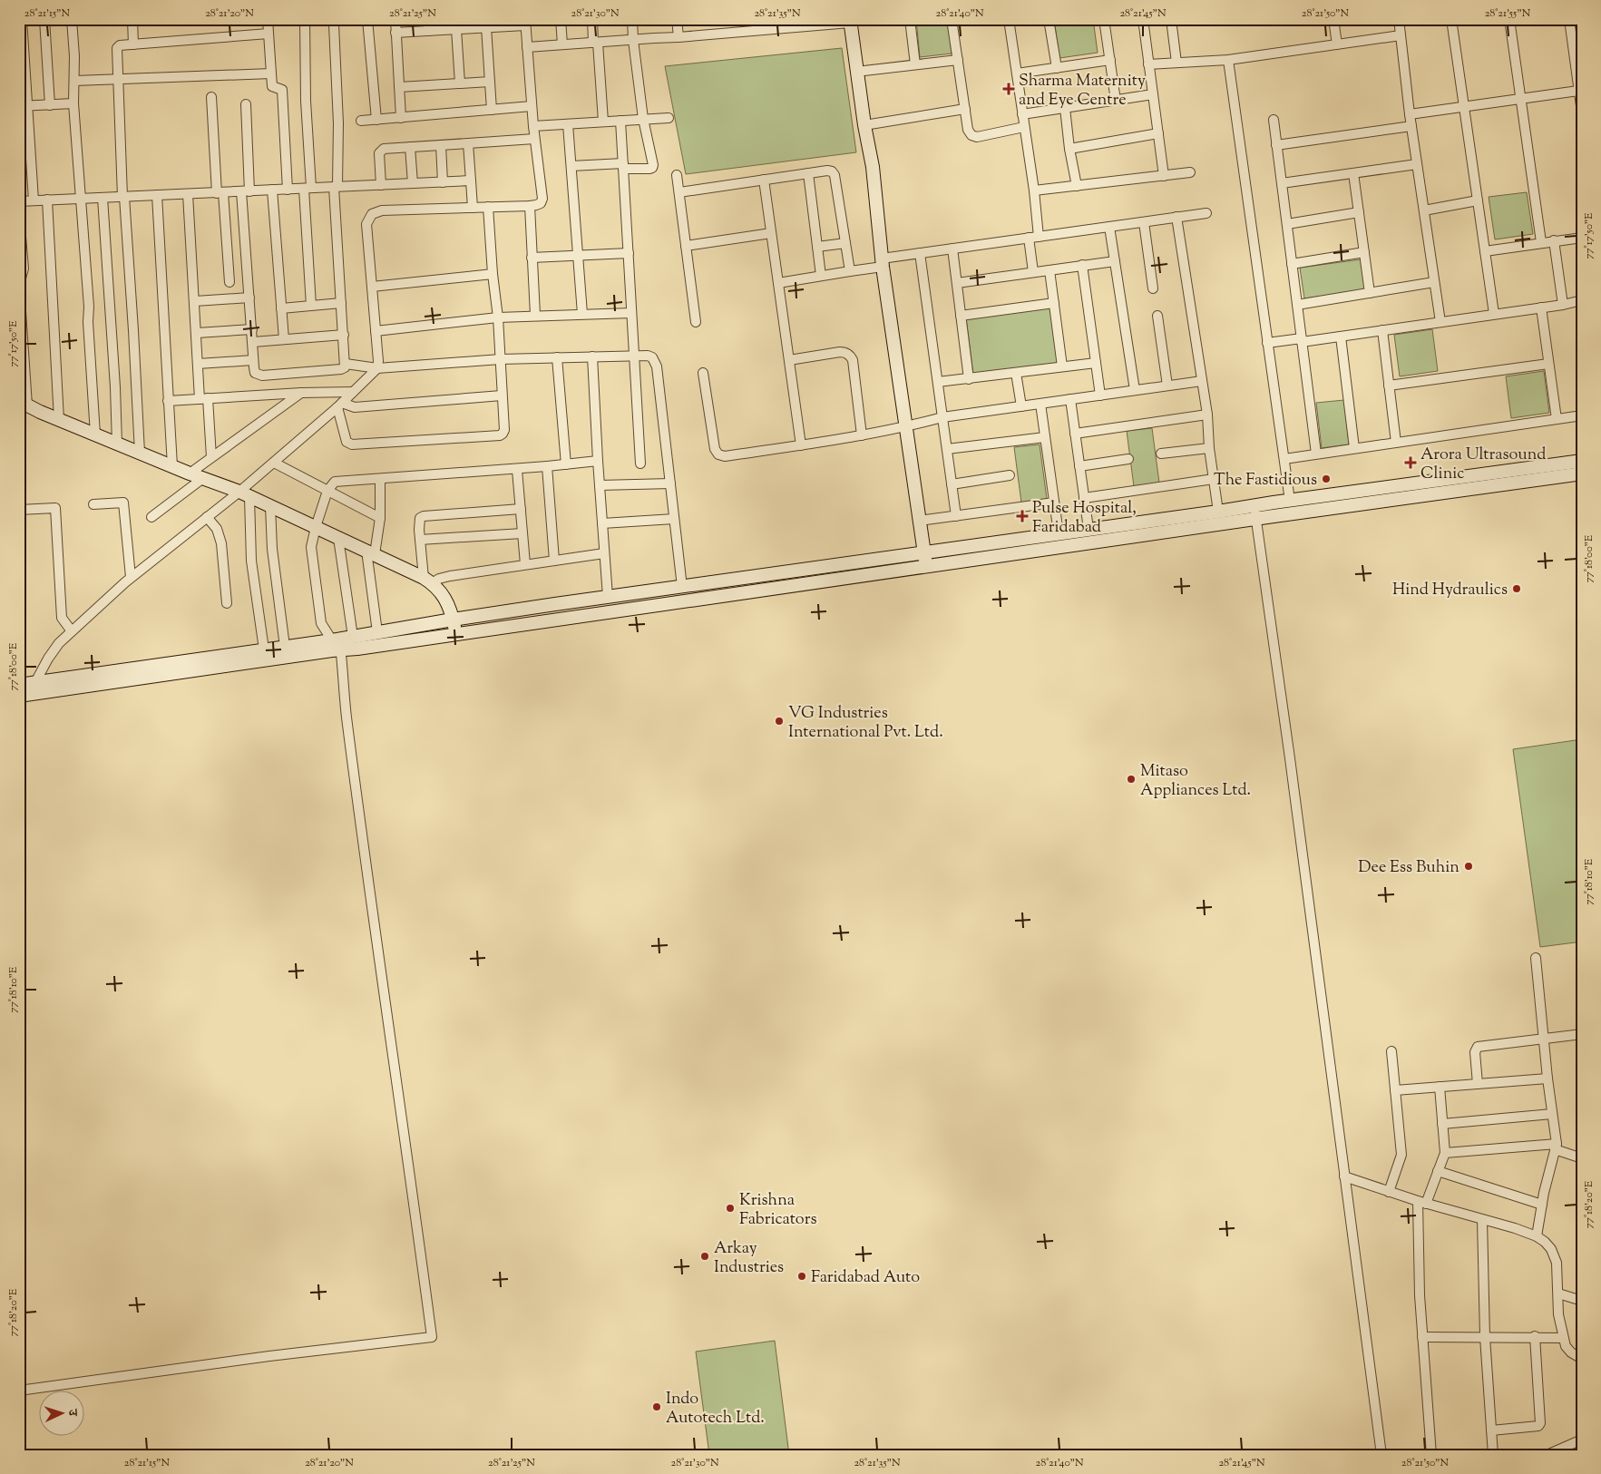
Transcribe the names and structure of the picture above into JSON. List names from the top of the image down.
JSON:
{
  "places": {
    "health": ["Sharma Maternity and Eye Centre", "Arora Ultrasound Clinic", "Pulse Hospital, Faridabad"],
    "other": [
      "The Fastidious",
      "Hind Hydraulics",
      "VG Industries International Pvt. Ltd.",
      "Mitaso Appliances Ltd.",
      "Dee Ess Buhin",
      "Krishna Fabricators",
      "Arkay Industries",
      "Faridabad Auto",
      "Indo Autotech Ltd."
    ]
  },
  "north": "right",
  "coordinates": [
    "28°21'15\"N",
    "28°21'20\"N",
    "28°21'25\"N",
    "28°21'30\"N",
    "28°21'35\"N",
    "28°21'40\"N",
    "28°21'45\"N",
    "28°21'50\"N",
    "28°21'55\"N",
    "77°17'50\"E",
    "77°18'00\"E",
    "77°18'10\"E",
    "77°18'20\"E"
  ]
}
